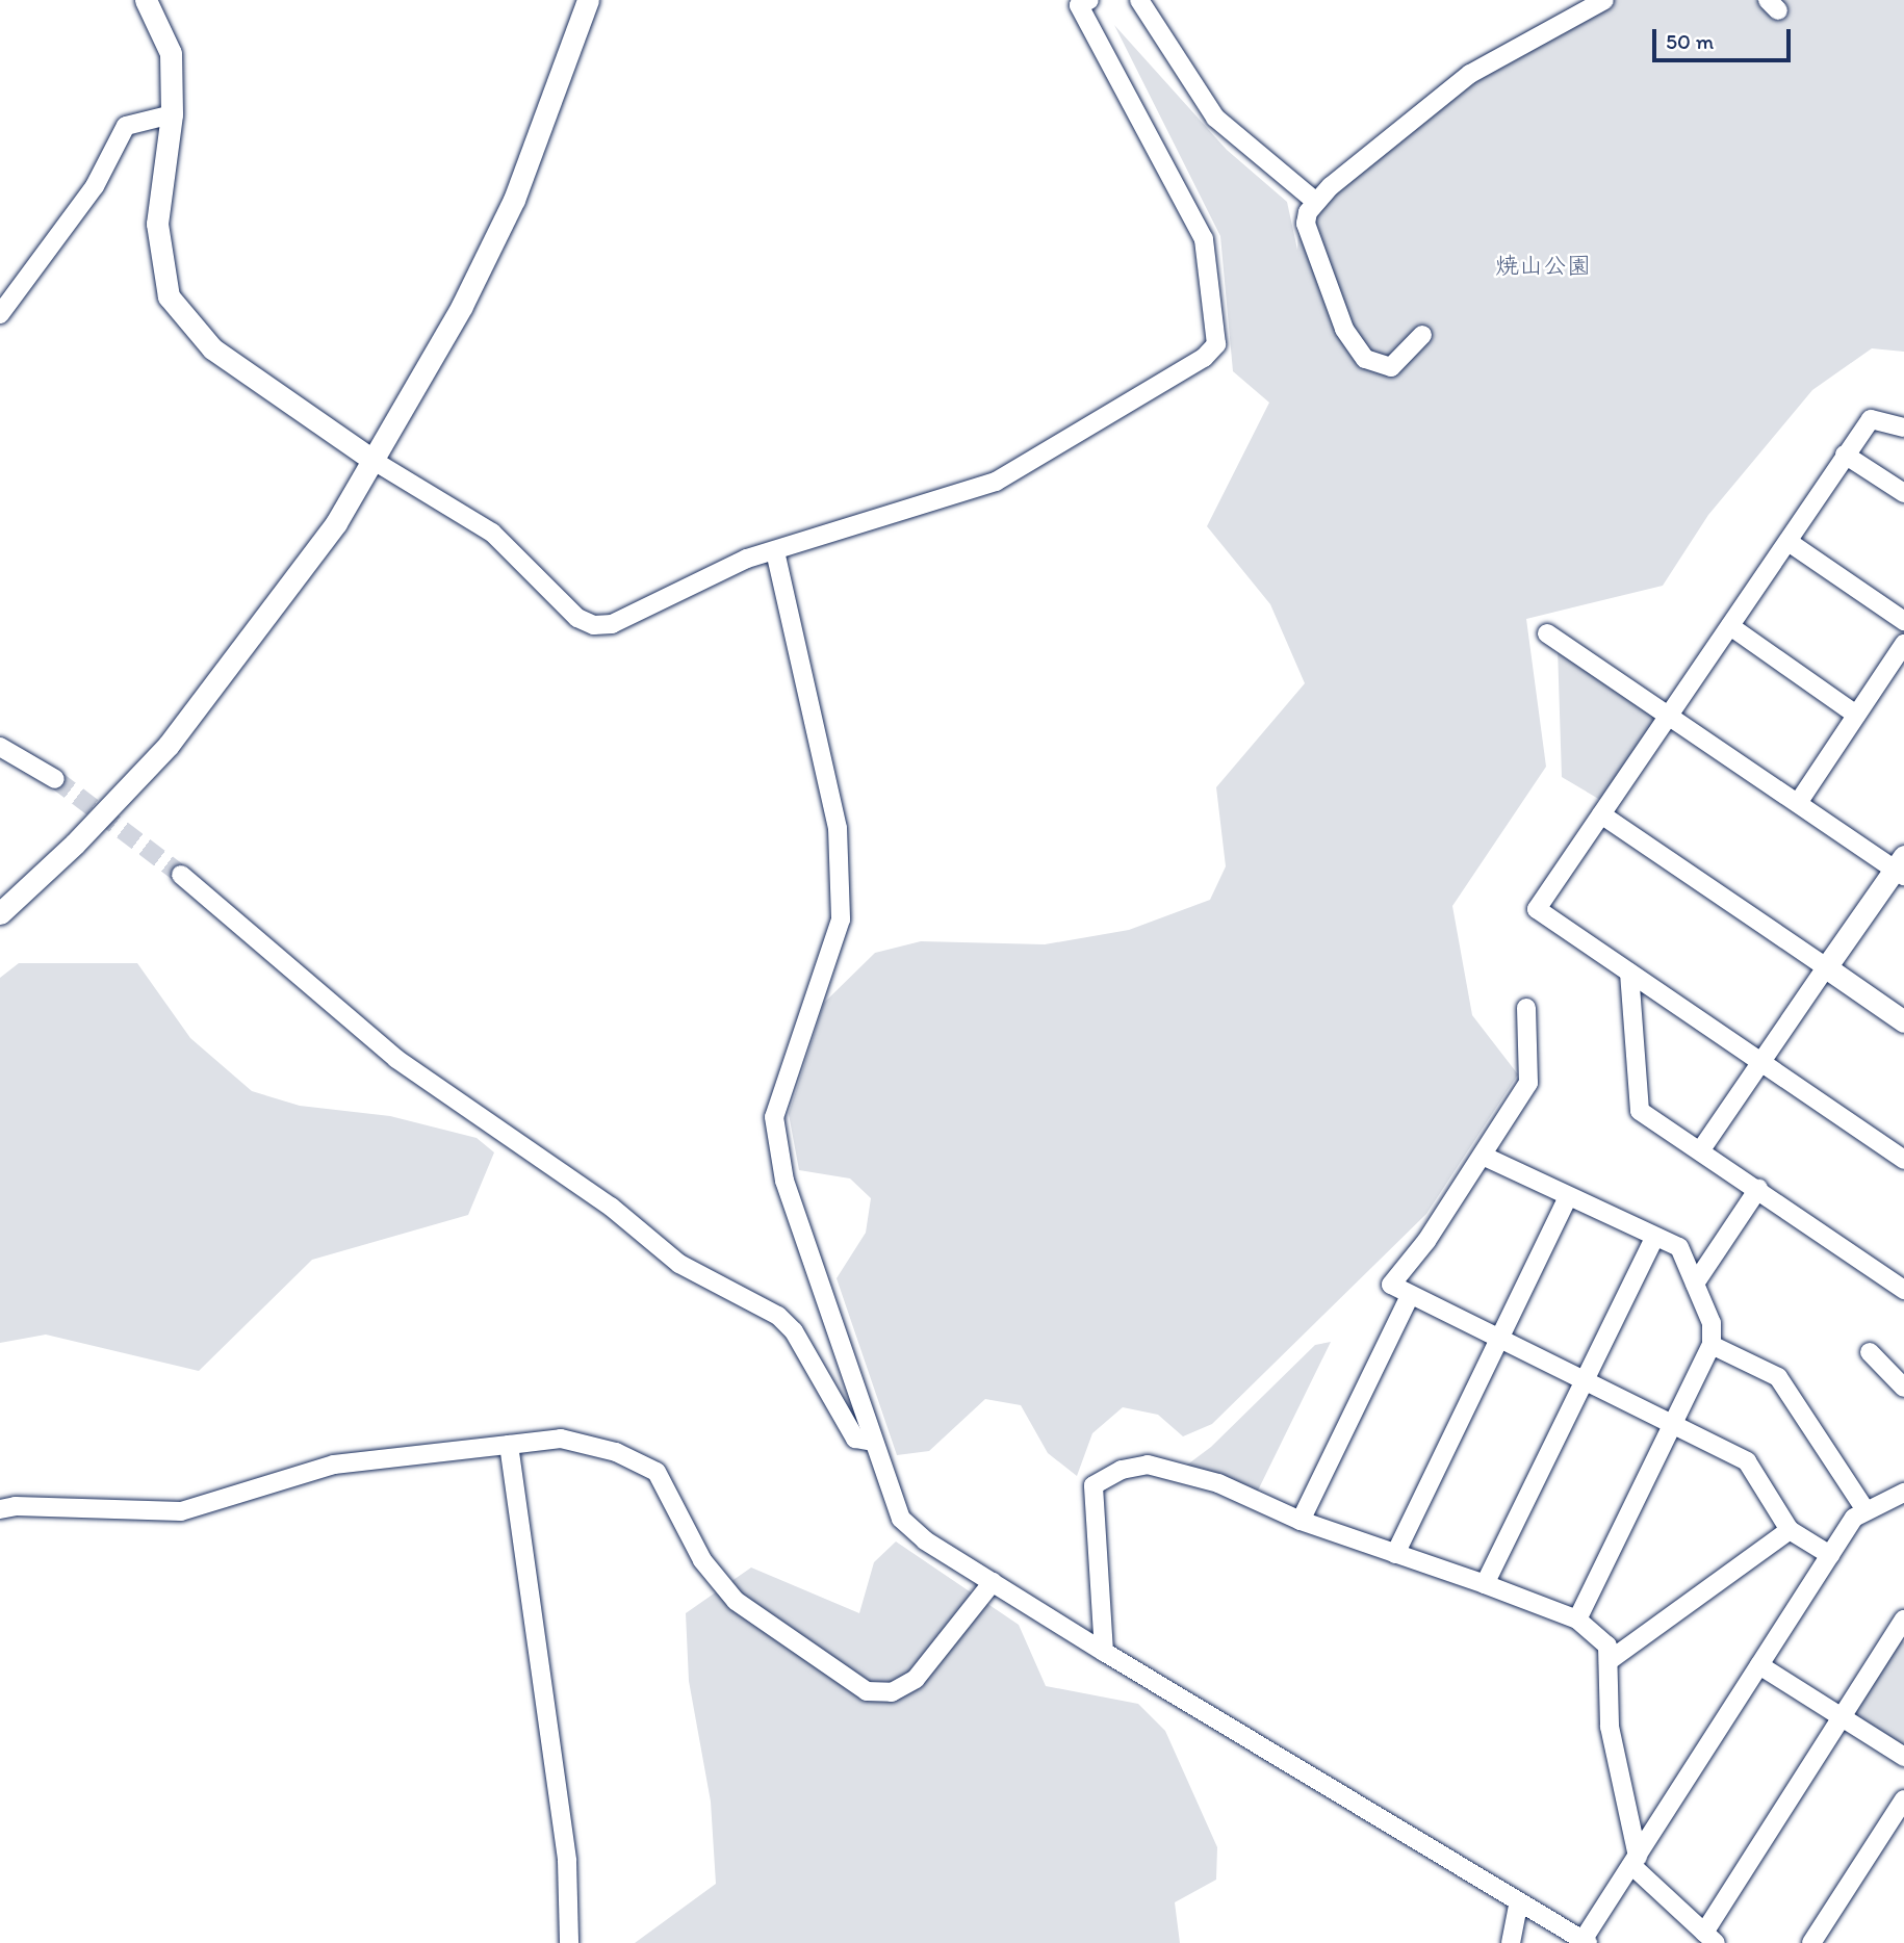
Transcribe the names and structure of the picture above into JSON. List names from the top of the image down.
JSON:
{
  "parks": ["焼山公園"],
  "scale_bar": "50 m"
}
